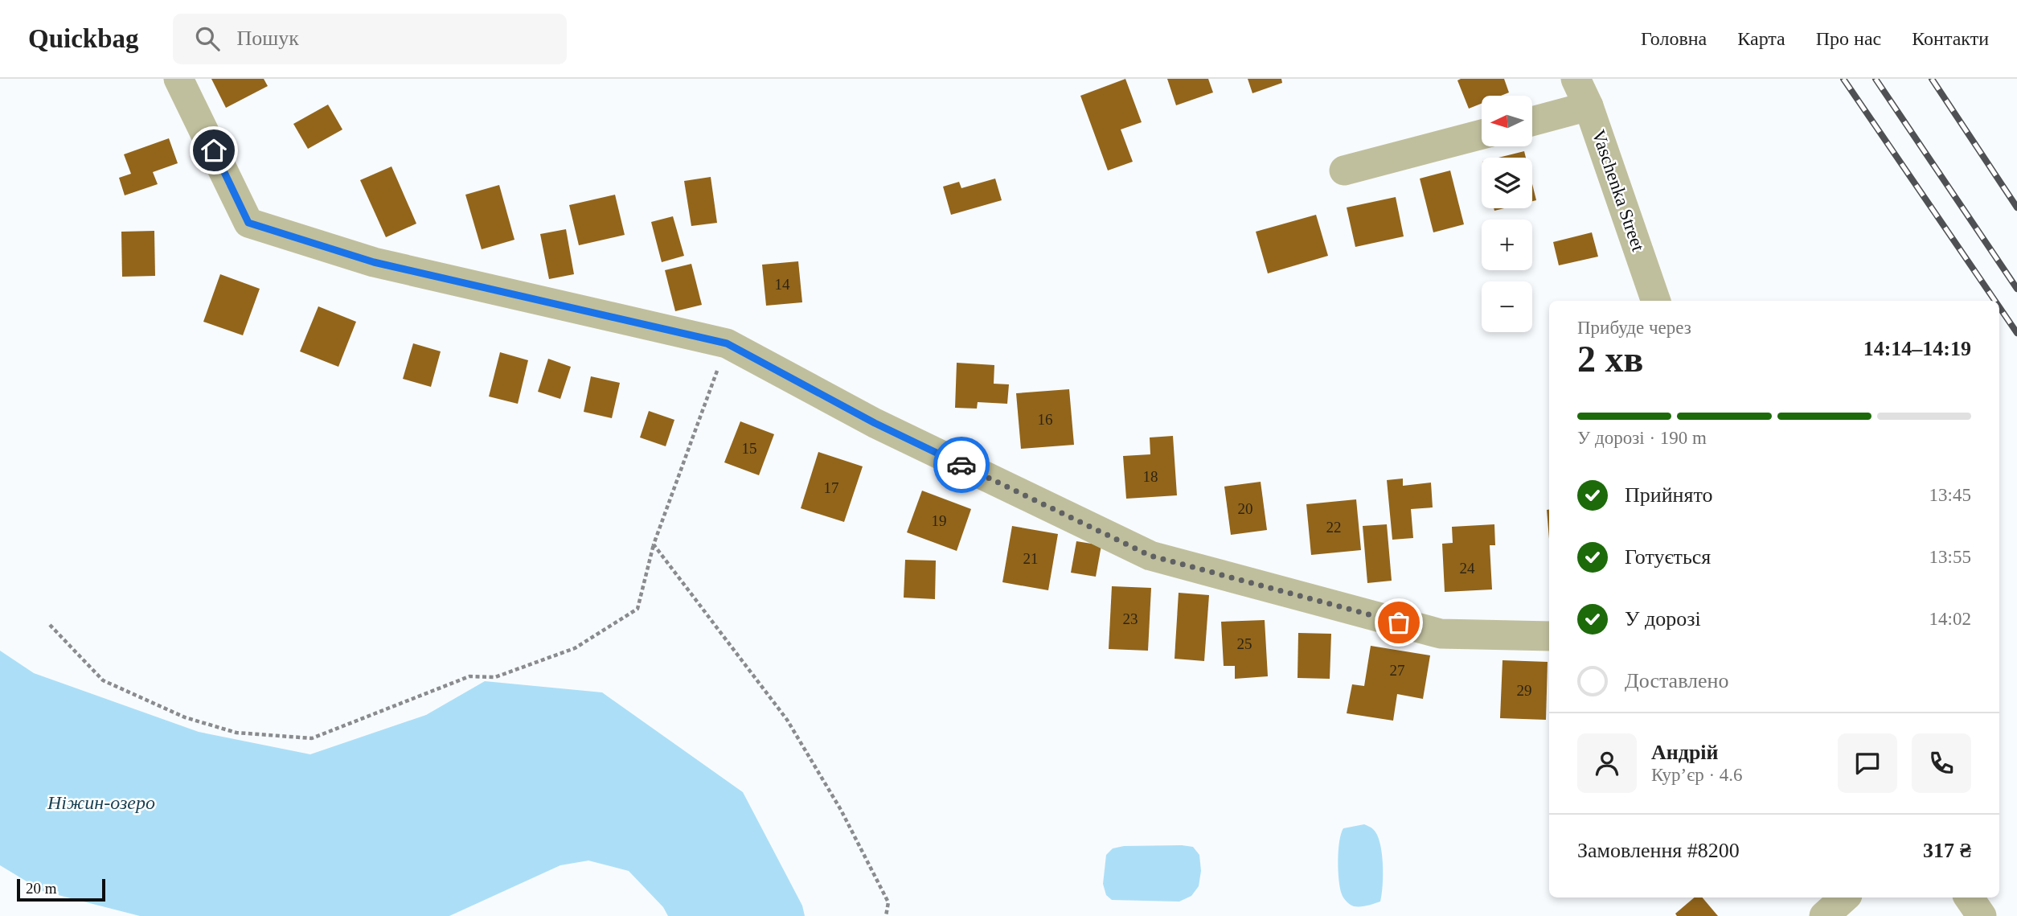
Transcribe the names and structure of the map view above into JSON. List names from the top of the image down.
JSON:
{
  "streets": {
    "street": ["Vaschenka Street"]
  },
  "water": ["Ніжин-озеро"],
  "house_numbers": [
    "14",
    "16",
    "15",
    "18",
    "17",
    "20",
    "19",
    "22",
    "21",
    "24",
    "23",
    "25",
    "27",
    "29"
  ],
  "scale_bar": "20 m",
  "north": "left",
  "page": {
    "header": "Quickbag",
    "search": "Пошук",
    "nav": [
      "Головна",
      "Карта",
      "Про нас",
      "Контакти"
    ],
    "map_buttons": ["+", "−"],
    "heading": ["2 хв", "Прибуде через", "14:14–14:19"],
    "panel": [
      "Андрій",
      "Кур’єр · 4.6",
      "Замовлення #8200",
      "317 ₴"
    ],
    "bar": "У дорозі · 190 m",
    "list": [
      ["Прийнято", "13:45"],
      ["Готується", "13:55"],
      ["У дорозі", "14:02"],
      "Доставлено"
    ],
    "scale": "20 m"
  }
}
